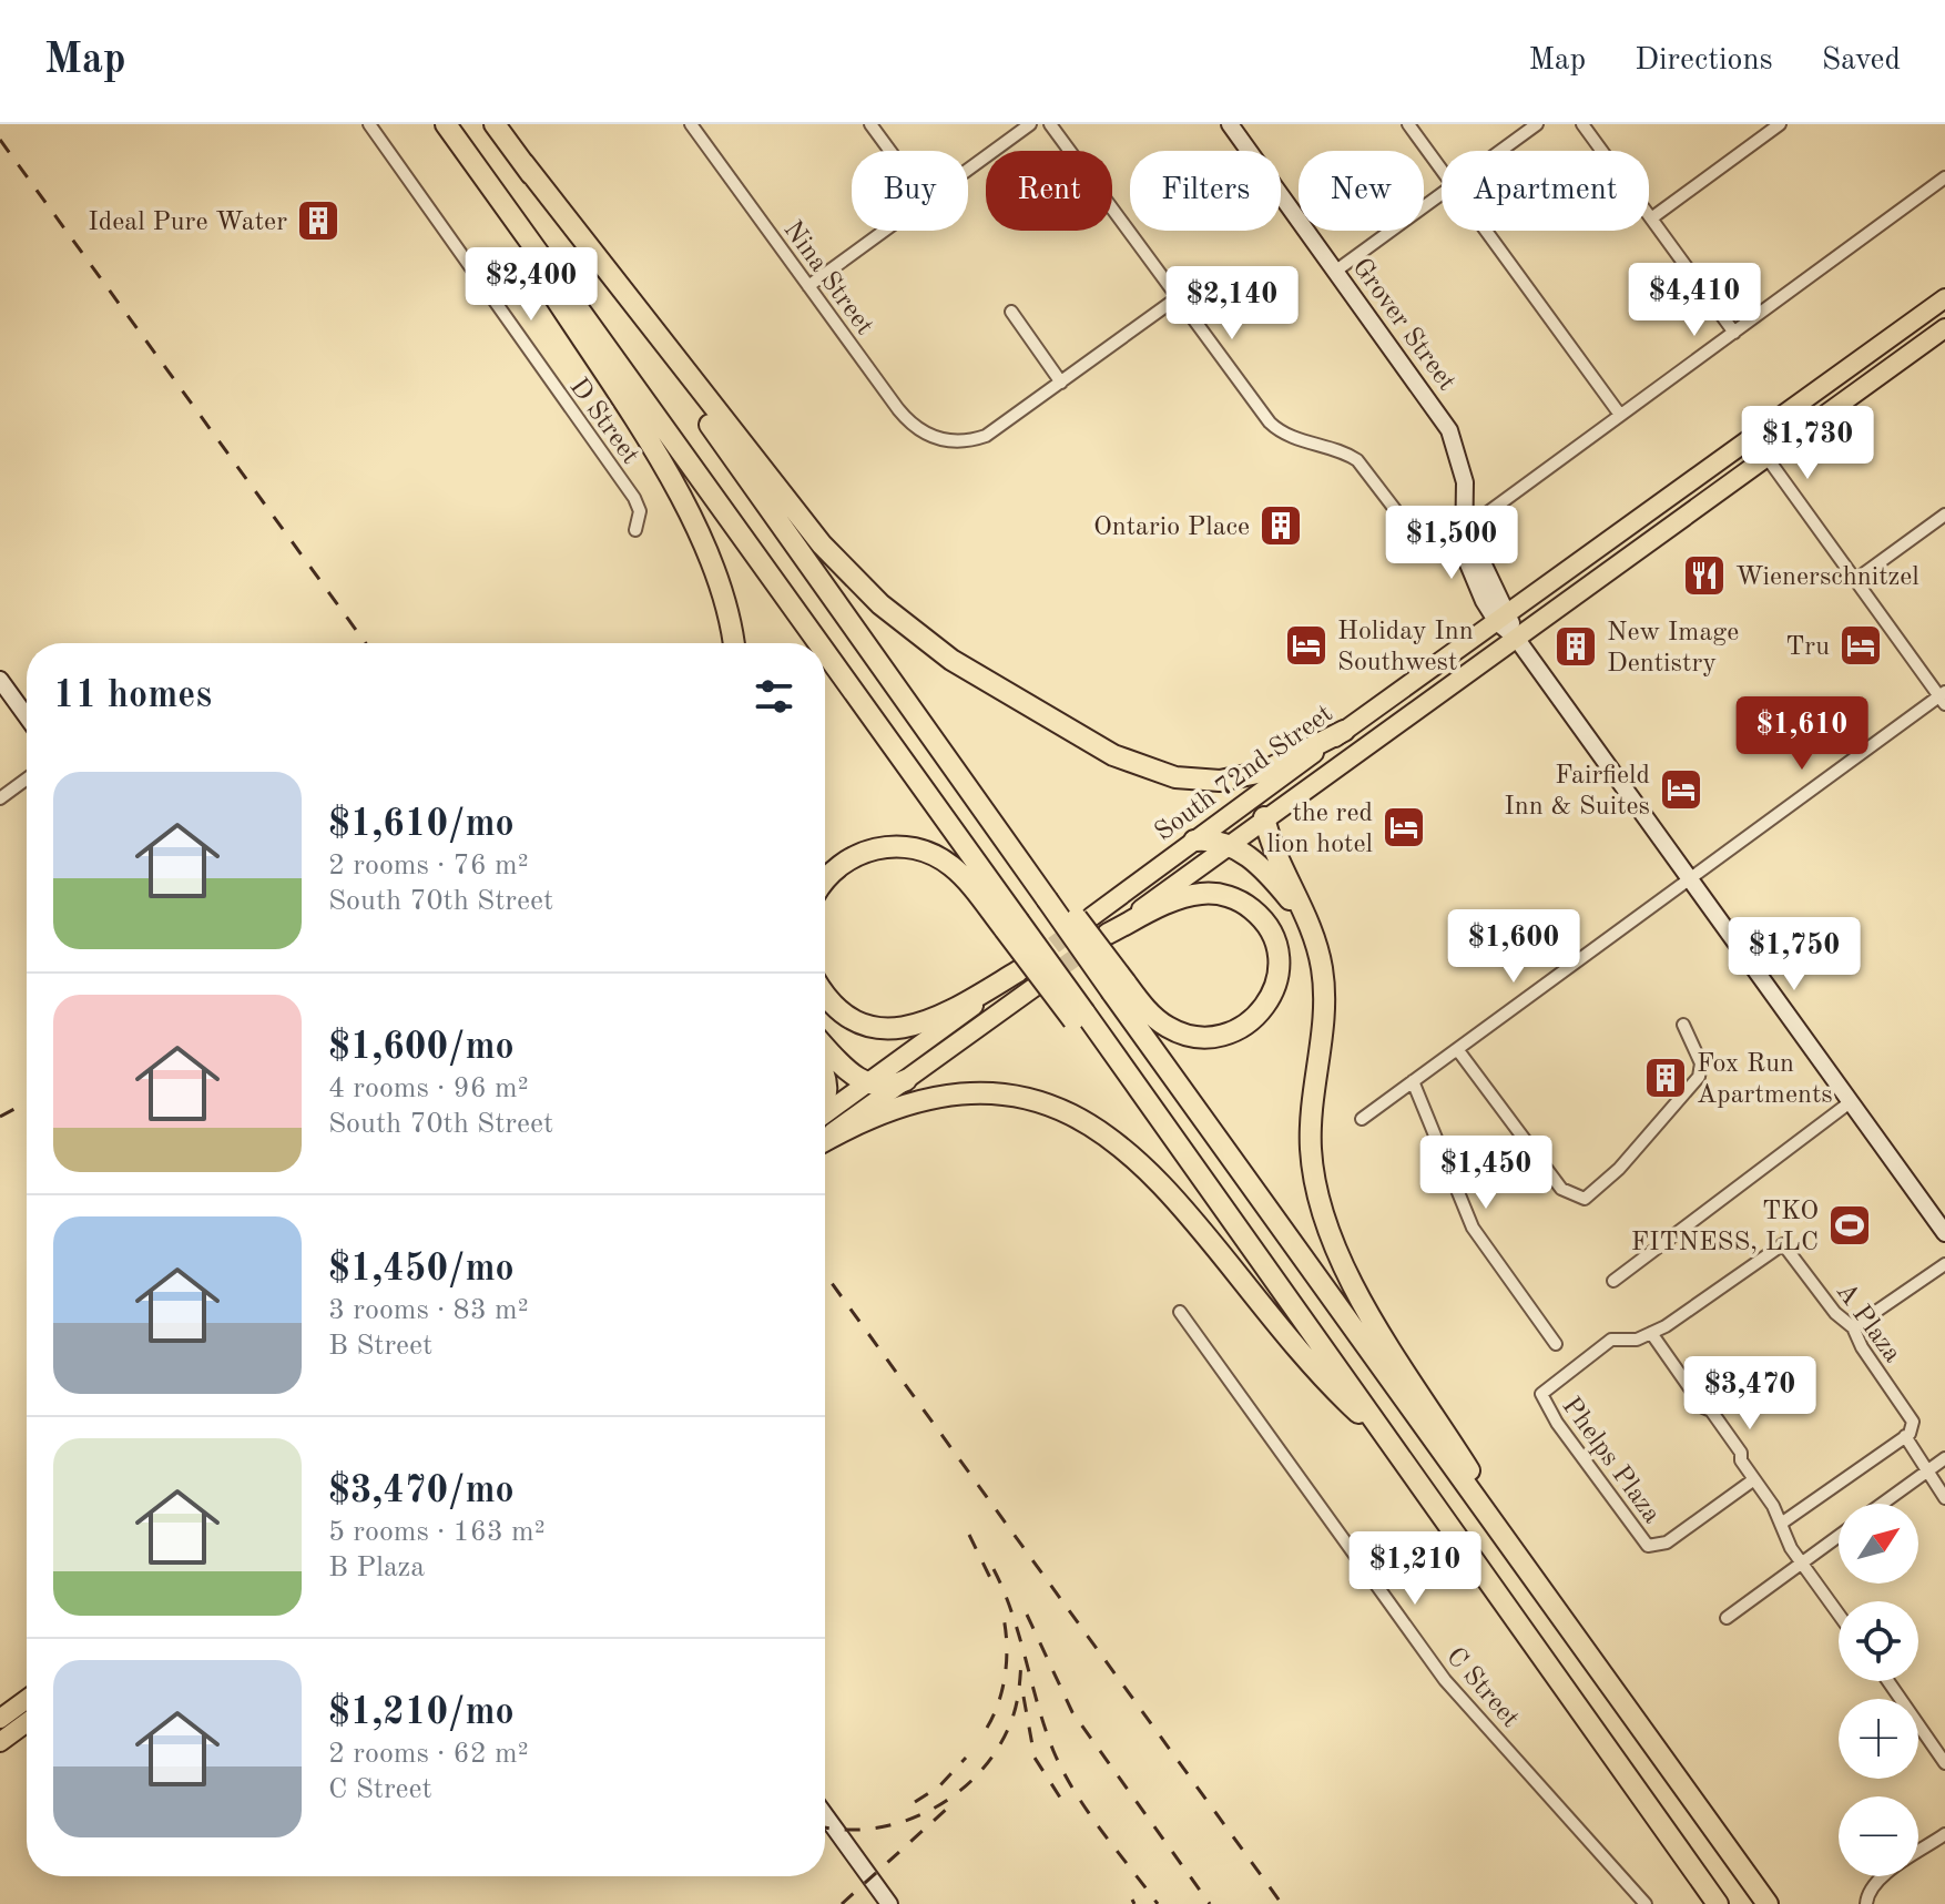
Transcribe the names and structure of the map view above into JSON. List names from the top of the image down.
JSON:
{
  "streets": {
    "main road": ["South 72nd Street"],
    "street": [
      "Nina Street",
      "Grover Street",
      "D Street",
      "A Plaza",
      "Phelps Plaza",
      "C Street"
    ]
  },
  "crossings": [
    ["Grover Street", "South 72nd Street"],
    ["A Plaza", "Phelps Plaza"]
  ],
  "places": {
    "building": [
      "Ideal Pure Water",
      "Ontario Place",
      "New Image Dentistry",
      "Fox Run Apartments"
    ],
    "restaurant": ["Wienerschnitzel"],
    "hotel": [
      "Holiday Inn Southwest",
      "Tru",
      "Fairfield Inn & Suites",
      "the red lion hotel"
    ],
    "sports": ["TKO FITNESS, LLC"]
  },
  "north": "top right",
  "page": {
    "header": "Map",
    "nav": ["Map", "Directions", "Saved"],
    "chip": [
      "Buy",
      "Rent",
      "Filters",
      "New",
      "Apartment"
    ],
    "price": [
      "$2,400",
      "$4,410",
      "$2,140",
      "$1,730",
      "$1,500",
      "$1,610",
      "$1,600",
      "$1,750",
      "$1,450",
      "$3,470",
      "$1,210"
    ],
    "heading": "11 homes",
    "list": [
      {
        "name": "$1,610/mo",
        "note": "2 rooms · 76 m² · South 70th Street"
      },
      {
        "name": "$1,600/mo",
        "note": "4 rooms · 96 m² · South 70th Street"
      },
      {
        "name": "$1,450/mo",
        "note": "3 rooms · 83 m² · B Street"
      },
      {
        "name": "$3,470/mo",
        "note": "5 rooms · 163 m² · B Plaza"
      },
      {
        "name": "$1,210/mo",
        "note": "2 rooms · 62 m² · C Street"
      }
    ],
    "map_buttons": ["+", "−"]
  }
}
